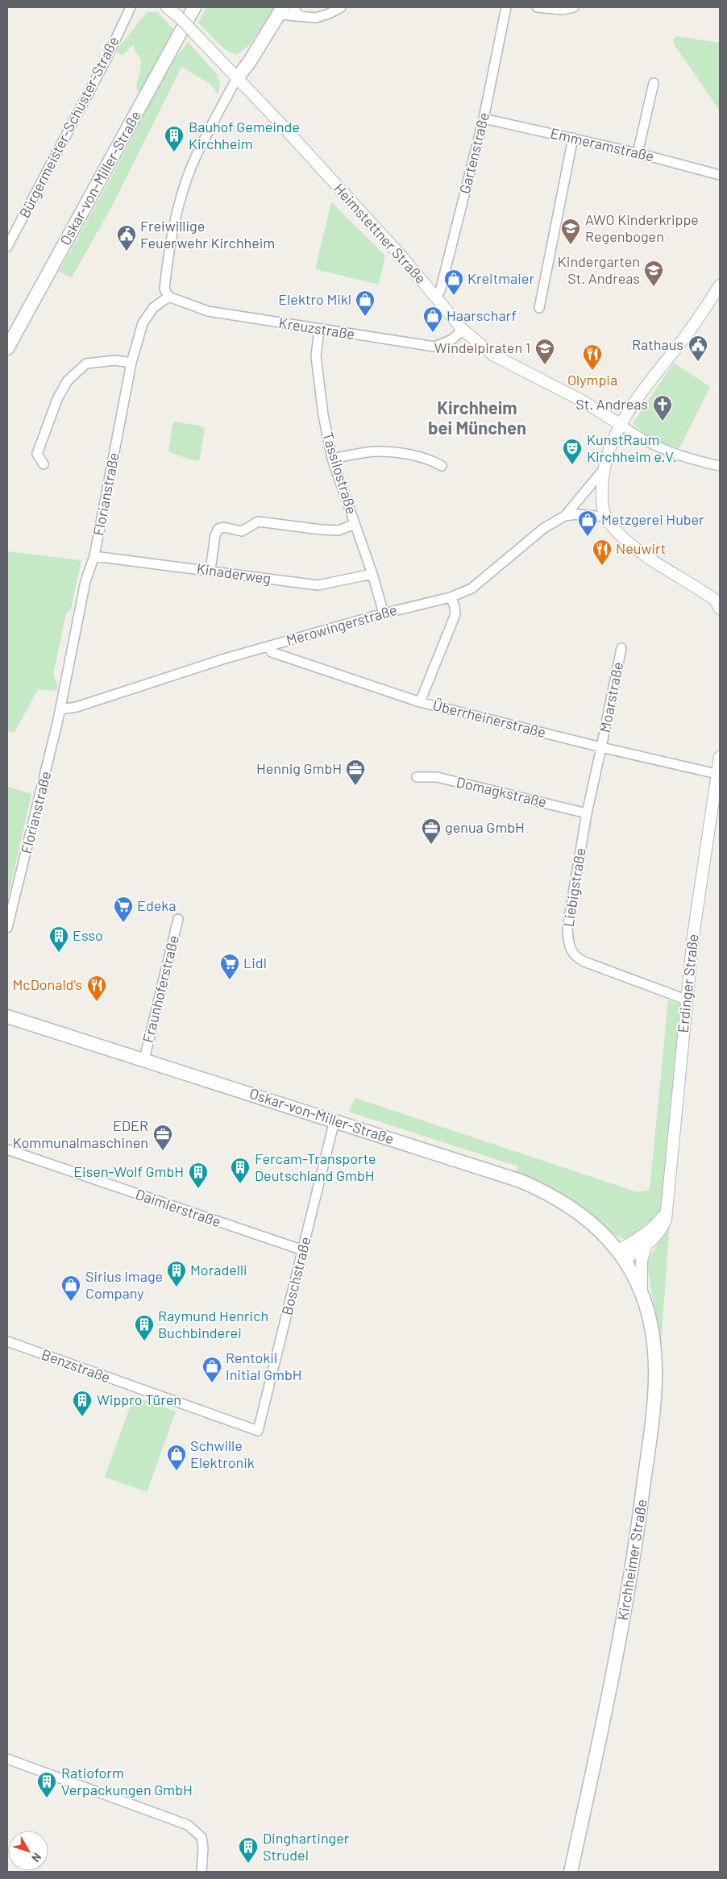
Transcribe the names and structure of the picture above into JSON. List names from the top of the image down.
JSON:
{
  "streets": {
    "main road": ["Oskar-von-Miller-Straße", "Kirchheimer Straße"],
    "street": [
      "Bürgermeister-Schuster-Straße",
      "Emmeramstraße",
      "Gartenstraße",
      "Heimstettner Straße",
      "Kreuzstraße",
      "Tassilostraße",
      "Florianstraße",
      "Kinaderweg",
      "Merowingerstraße",
      "Moarstraße",
      "Überrheinerstraße",
      "Domagkstraße",
      "Liebigstraße",
      "Erdinger Straße",
      "Fraunhoferstraße",
      "Daimlerstraße",
      "Boschstraße",
      "Benzstraße"
    ]
  },
  "crossings": [
    ["Emmeramstraße", "Gartenstraße"],
    ["Gartenstraße", "Heimstettner Straße"],
    ["Oskar-von-Miller-Straße", "Erdinger Straße"],
    ["Oskar-von-Miller-Straße", "Fraunhoferstraße"],
    ["Oskar-von-Miller-Straße", "Boschstraße"],
    ["Oskar-von-Miller-Straße", "Kirchheimer Straße"],
    ["Heimstettner Straße", "Kreuzstraße"],
    ["Kreuzstraße", "Tassilostraße"],
    ["Kreuzstraße", "Florianstraße"],
    ["Tassilostraße", "Kinaderweg"],
    ["Tassilostraße", "Merowingerstraße"],
    ["Florianstraße", "Kinaderweg"],
    ["Florianstraße", "Merowingerstraße"],
    ["Merowingerstraße", "Überrheinerstraße"],
    ["Moarstraße", "Überrheinerstraße"],
    ["Moarstraße", "Liebigstraße"],
    ["Überrheinerstraße", "Liebigstraße"],
    ["Überrheinerstraße", "Erdinger Straße"],
    ["Domagkstraße", "Liebigstraße"],
    ["Liebigstraße", "Erdinger Straße"],
    ["Erdinger Straße", "Kirchheimer Straße"],
    ["Daimlerstraße", "Boschstraße"],
    ["Boschstraße", "Benzstraße"]
  ],
  "districts": ["Kirchheim bei München"],
  "places": {
    "building": [
      "Bauhof Gemeinde Kirchheim",
      "Esso",
      "Fercam-Transporte Deutschland GmbH",
      "Eisen-Wolf GmbH",
      "Moradelli",
      "Raymund Henrich Buchbinderei",
      "Wippro Türen",
      "Ratioform Verpackungen GmbH",
      "Dinghartinger Strudel"
    ],
    "school or university": ["AWO Kinderkrippe Regenbogen", "Kindergarten St. Andreas", "Windelpiraten 1"],
    "public building": ["Freiwillige Feuerwehr Kirchheim", "Rathaus"],
    "shop": [
      "Kreitmaier",
      "Elektro Mikl",
      "Haarscharf",
      "Metzgerei Huber",
      "Sirius Image Company",
      "Rentokil Initial GmbH",
      "Schwille Elektronik"
    ],
    "restaurant": ["Olympia", "Neuwirt", "McDonald's"],
    "church": ["St. Andreas"],
    "theatre": ["KunstRaum Kirchheim e.V."],
    "office": ["Hennig GmbH", "genua GmbH", "EDER Kommunalmaschinen"],
    "supermarket": ["Edeka", "Lidl"]
  },
  "north": "bottom right"
}
